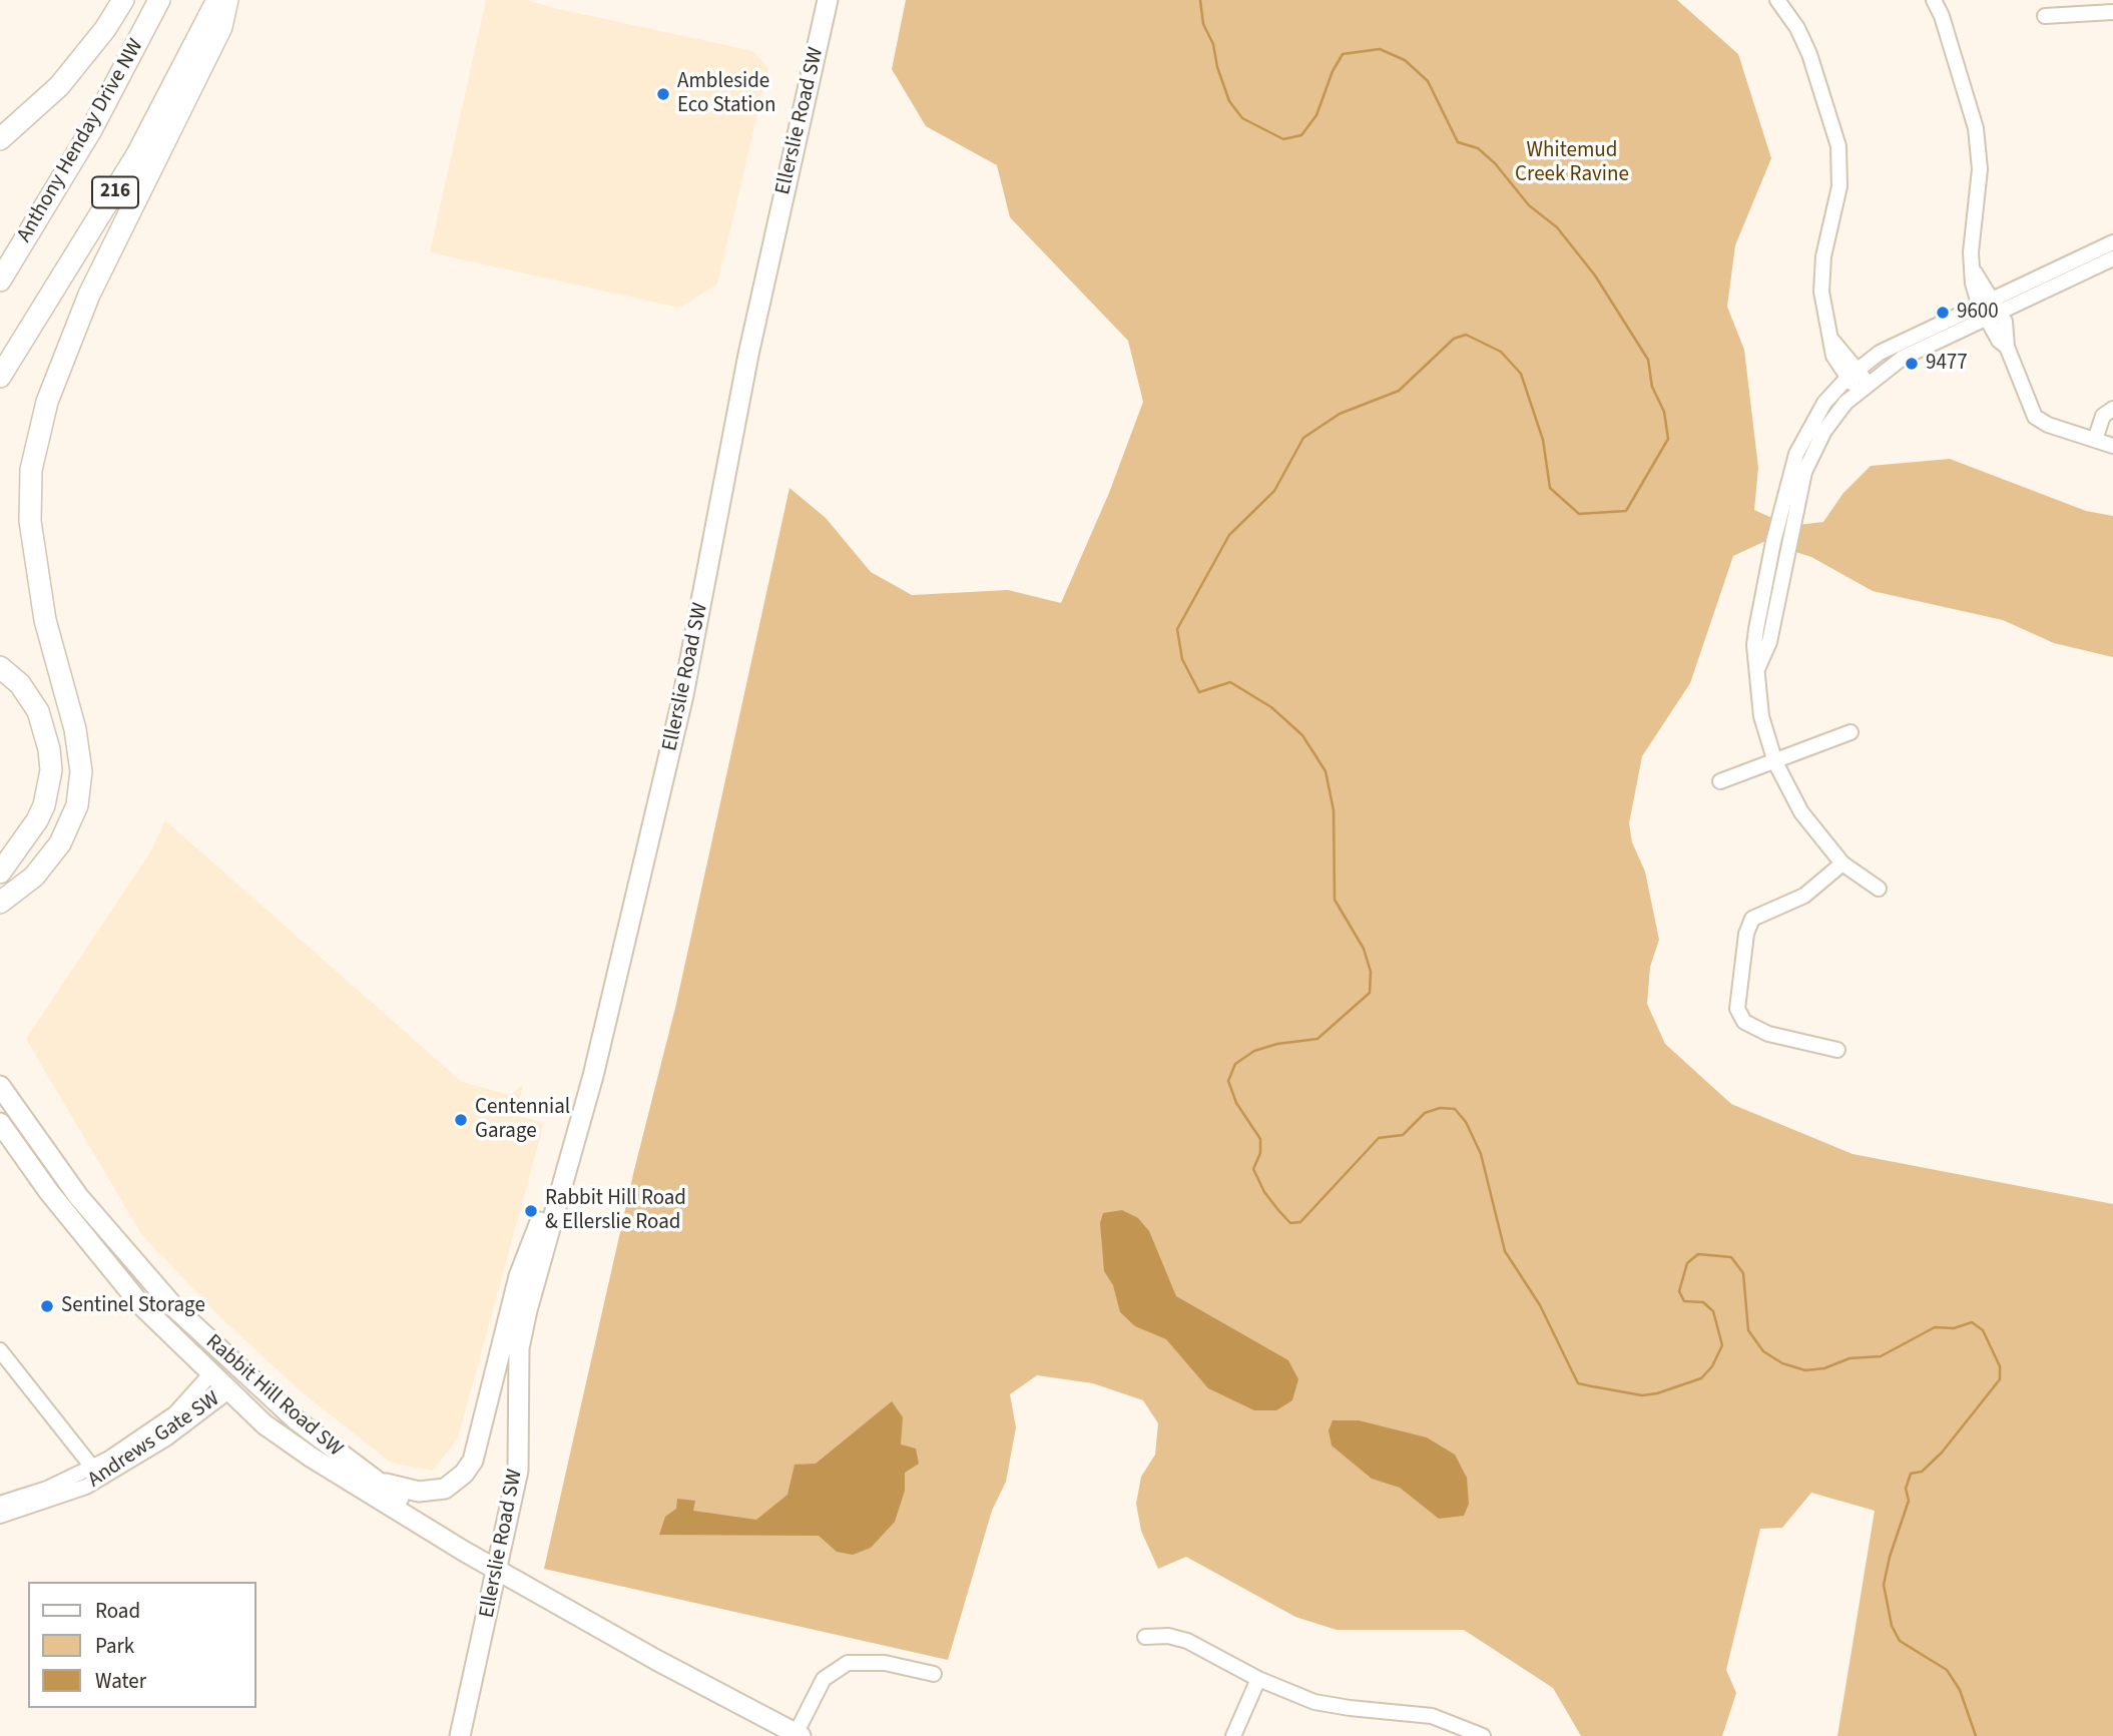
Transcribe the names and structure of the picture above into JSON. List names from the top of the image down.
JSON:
{
  "streets": {
    "highway": ["Anthony Henday Drive NW", "216"],
    "main road": ["Ellerslie Road SW", "Rabbit Hill Road SW"],
    "street": ["Andrews Gate SW"]
  },
  "crossings": [
    ["Ellerslie Road SW", "Rabbit Hill Road SW"],
    ["Rabbit Hill Road SW", "Andrews Gate SW"]
  ],
  "parks": ["Whitemud Creek Ravine"],
  "places": [
    "Ambleside Eco Station",
    "9600",
    "9477",
    "Centennial Garage",
    "Rabbit Hill Road & Ellerslie Road",
    "Sentinel Storage"
  ],
  "legend": ["Road", "Park", "Water"]
}
